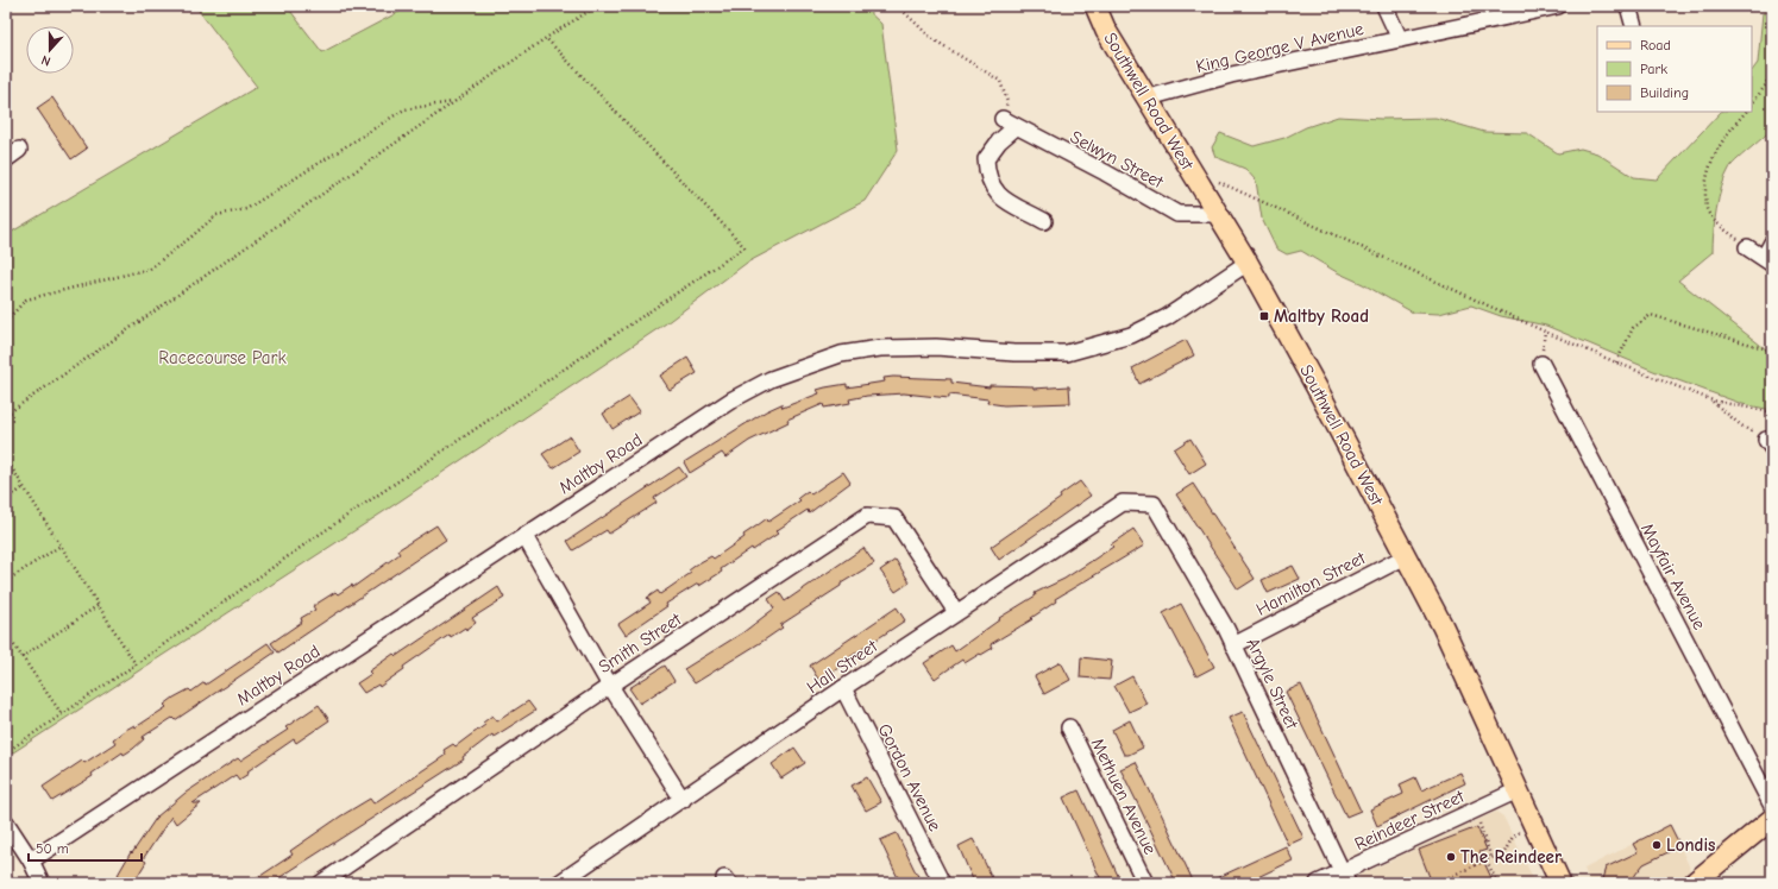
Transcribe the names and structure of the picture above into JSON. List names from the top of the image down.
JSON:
{
  "streets": {
    "main road": ["Southwell Road West"],
    "street": [
      "King George V Avenue",
      "Selwyn Street",
      "Maltby Road",
      "Mayfair Avenue",
      "Hamilton Street",
      "Smith Street",
      "Hall Street",
      "Argyle Street",
      "Gordon Avenue",
      "Methuen Avenue",
      "Reindeer Street"
    ]
  },
  "crossings": [
    ["King George V Avenue", "Southwell Road West"],
    ["Southwell Road West", "Selwyn Street"],
    ["Southwell Road West", "Maltby Road"],
    ["Southwell Road West", "Hamilton Street"],
    ["Southwell Road West", "Reindeer Street"],
    ["Hamilton Street", "Argyle Street"],
    ["Smith Street", "Hall Street"],
    ["Hall Street", "Argyle Street"],
    ["Hall Street", "Gordon Avenue"],
    ["Argyle Street", "Reindeer Street"]
  ],
  "parks": ["Racecourse Park"],
  "places": {
    "transit": ["Maltby Road"],
    "other": ["Londis", "The Reindeer"]
  },
  "legend": ["Road", "Park", "Building"],
  "scale_bar": "50 m",
  "north": "bottom"
}
